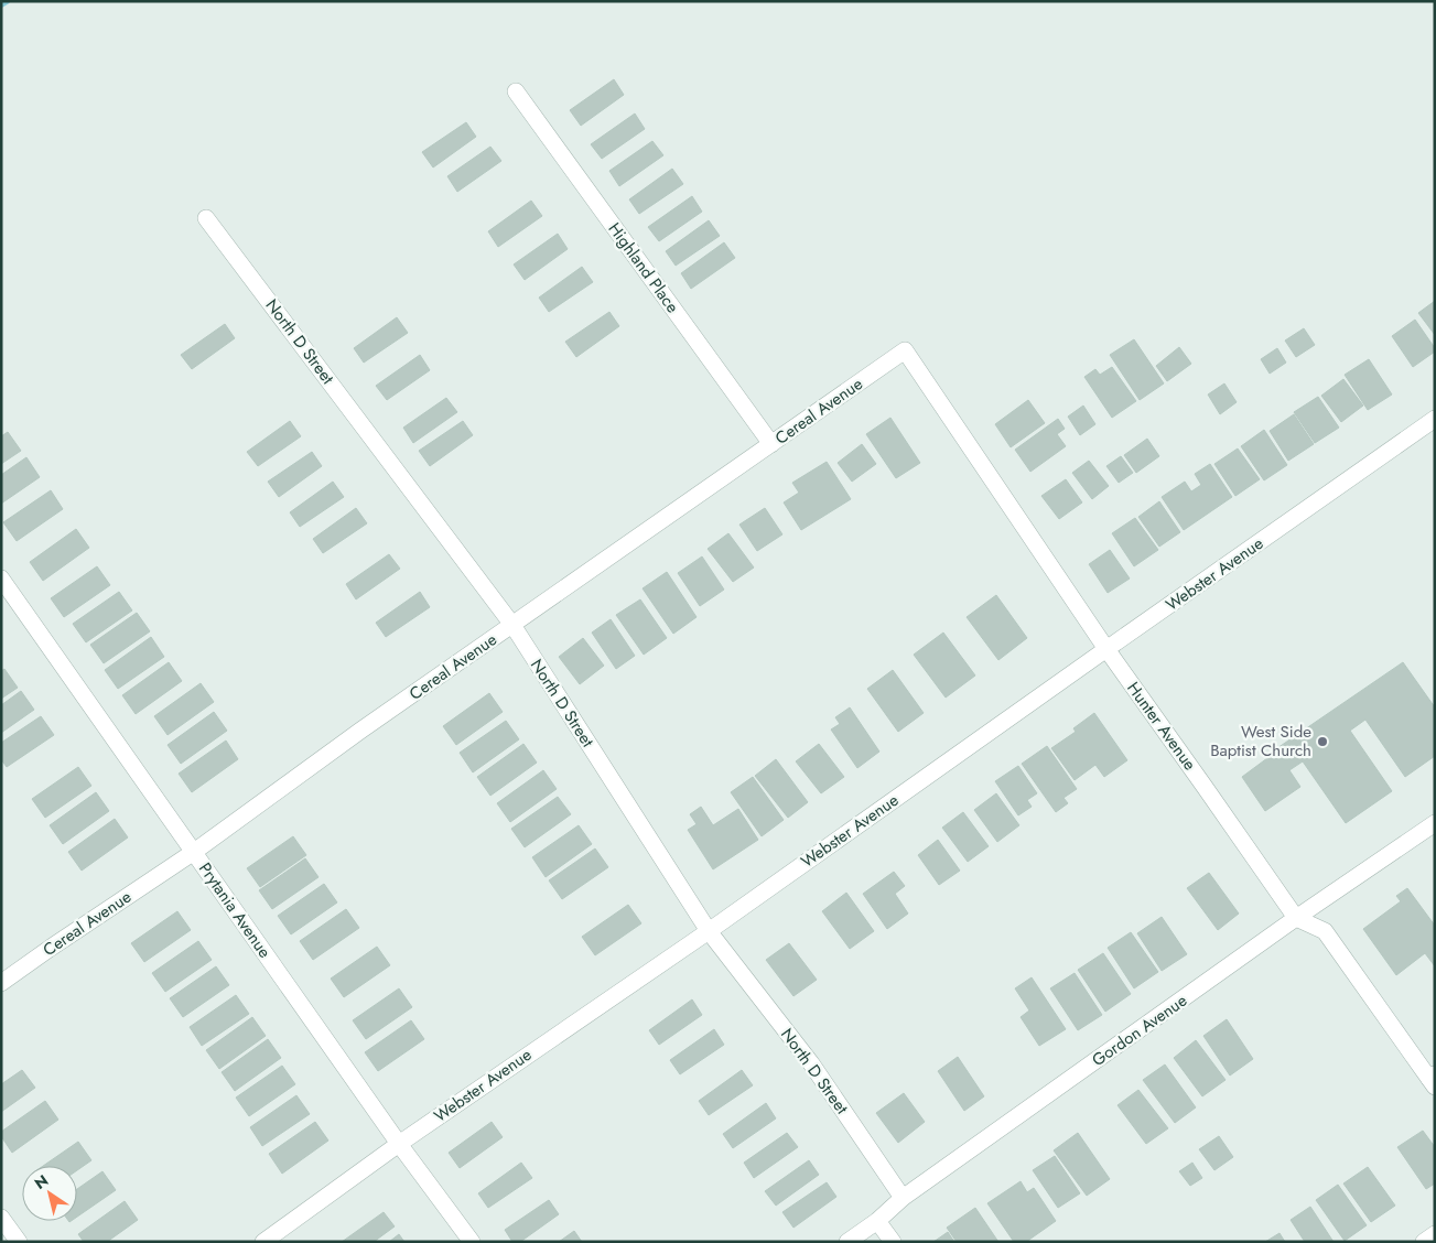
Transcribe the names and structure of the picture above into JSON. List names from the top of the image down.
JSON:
{
  "streets": {
    "street": [
      "Highland Place",
      "North D Street",
      "Cereal Avenue",
      "Webster Avenue",
      "Hunter Avenue",
      "Prytania Avenue",
      "Gordon Avenue"
    ]
  },
  "crossings": [
    ["Highland Place", "Cereal Avenue"],
    ["North D Street", "Cereal Avenue"],
    ["North D Street", "Webster Avenue"],
    ["North D Street", "Gordon Avenue"],
    ["Cereal Avenue", "Hunter Avenue"],
    ["Cereal Avenue", "Prytania Avenue"],
    ["Webster Avenue", "Hunter Avenue"],
    ["Webster Avenue", "Prytania Avenue"],
    ["Hunter Avenue", "Gordon Avenue"]
  ],
  "places": ["West Side Baptist Church"],
  "north": "top left"
}
